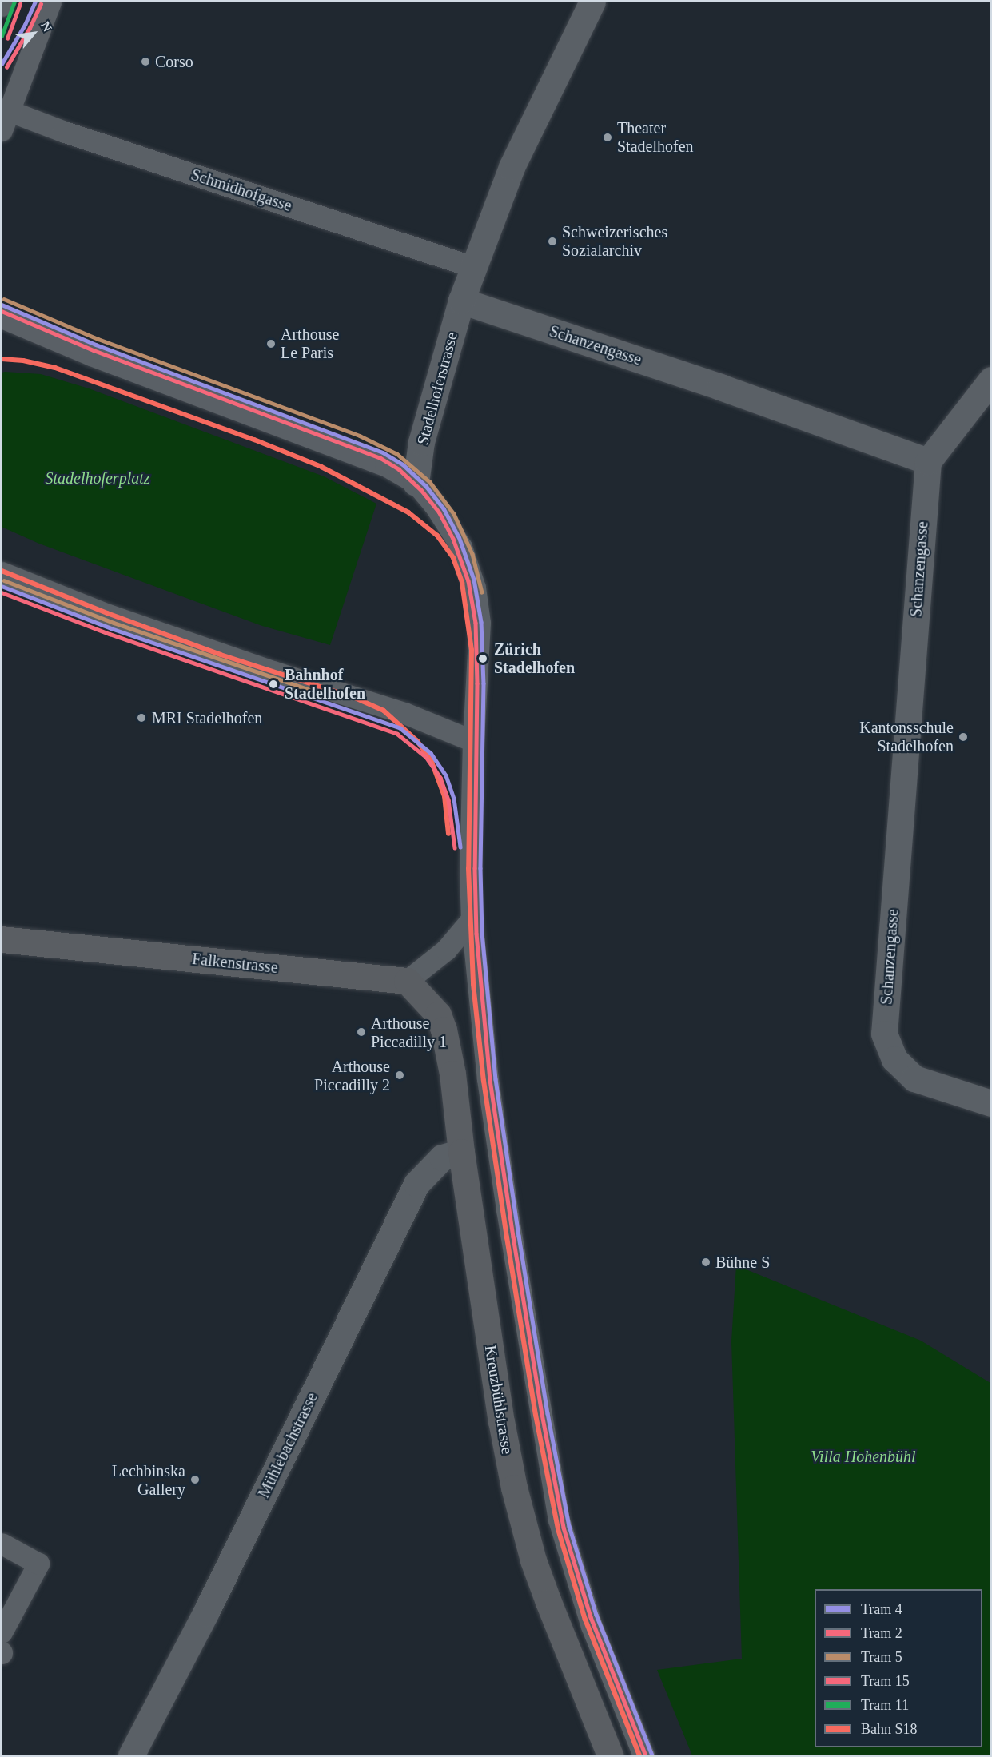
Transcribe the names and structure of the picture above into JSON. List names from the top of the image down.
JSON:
{
  "streets": {
    "main road": ["Falkenstrasse", "Kreuzbühlstrasse"],
    "street": ["Schanzengasse", "Stadelhoferstrasse", "Mühlebachstrasse"],
    "lane": ["Schmidhofgasse"]
  },
  "crossings": [
    ["Schmidhofgasse", "Stadelhoferstrasse"],
    ["Schanzengasse", "Stadelhoferstrasse"],
    ["Falkenstrasse", "Kreuzbühlstrasse"],
    ["Kreuzbühlstrasse", "Mühlebachstrasse"]
  ],
  "parks": ["Stadelhoferplatz", "Villa Hohenbühl"],
  "places": [
    "Corso",
    "Theater Stadelhofen",
    "Schweizerisches Sozialarchiv",
    "Arthouse Le Paris",
    "Zürich Stadelhofen",
    "Bahnhof Stadelhofen",
    "MRI Stadelhofen",
    "Kantonsschule Stadelhofen",
    "Arthouse Piccadilly 1",
    "Arthouse Piccadilly 2",
    "Bühne S",
    "Lechbinska Gallery"
  ],
  "lines": [
    "tram line 4",
    "tram line 11",
    "tram line 2",
    "tram line 15",
    "tram line 5",
    "rail line S18"
  ],
  "legend": [
    "Tram 4",
    "Tram 2",
    "Tram 5",
    "Tram 15",
    "Tram 11",
    "Bahn S18"
  ],
  "north": "top right"
}
